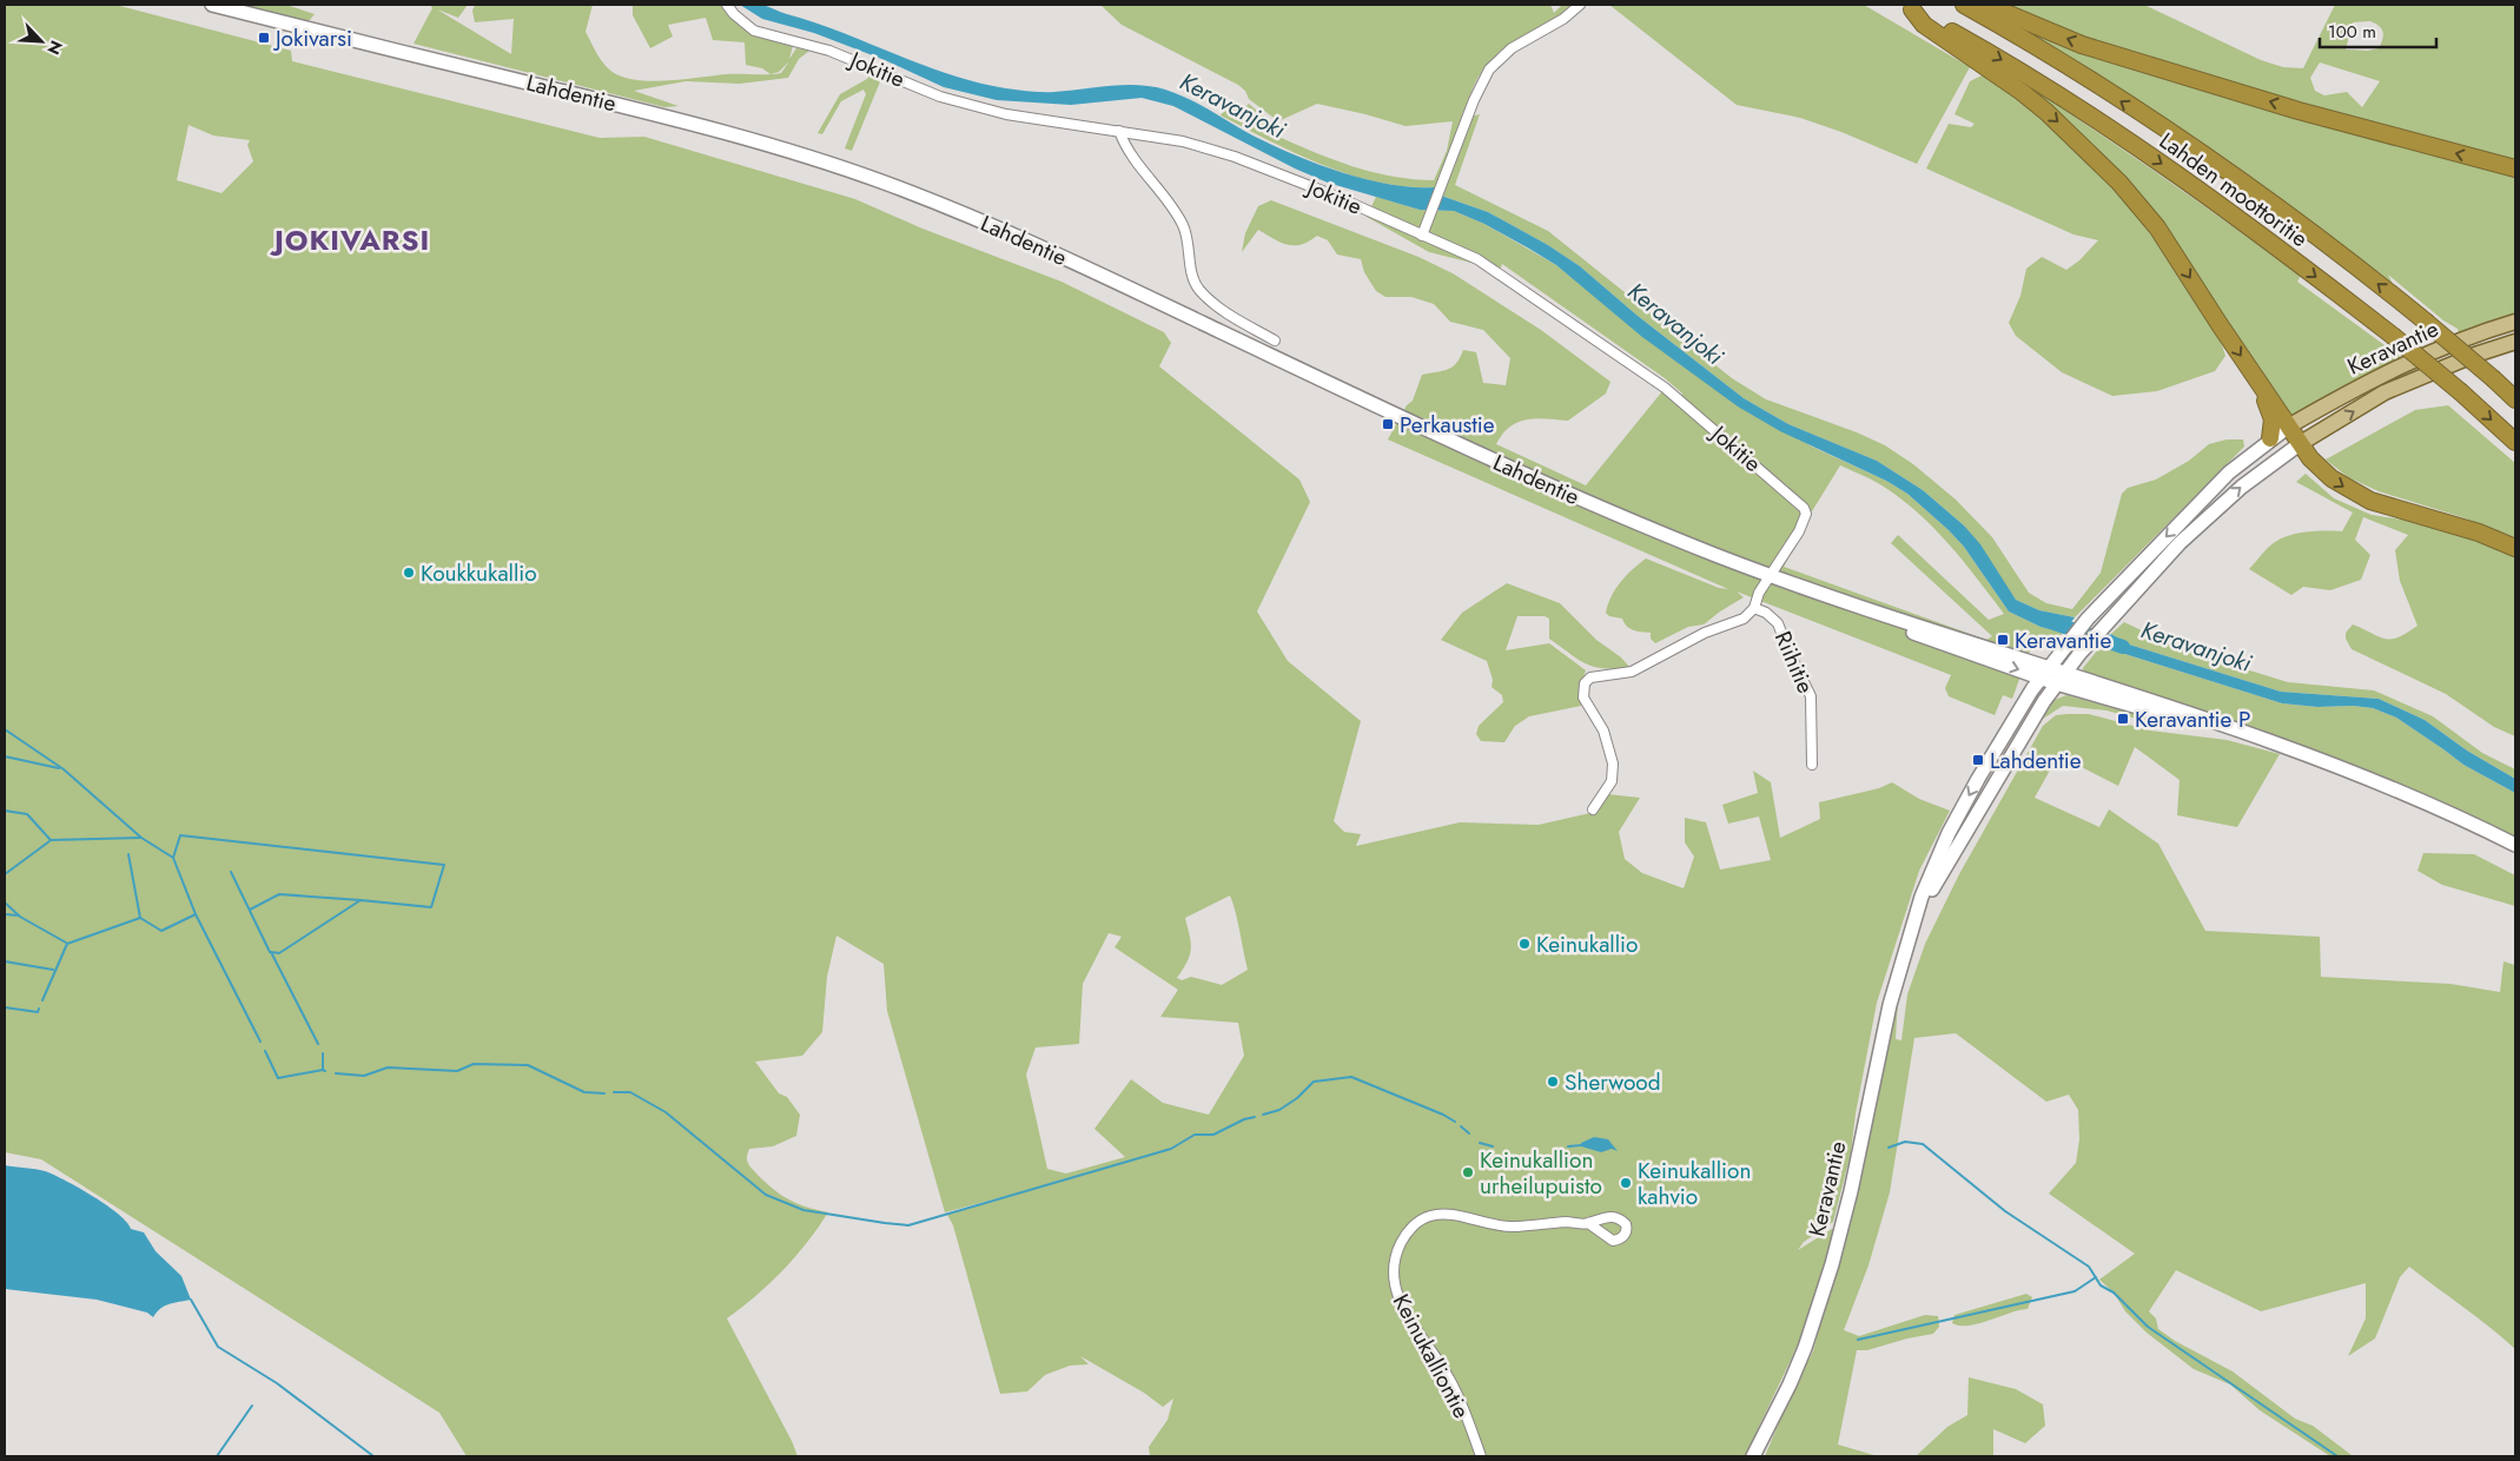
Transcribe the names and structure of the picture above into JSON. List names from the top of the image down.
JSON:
{
  "streets": {
    "highway": ["Lahden moottoritie"],
    "main road": ["Lahdentie", "Keravantie"],
    "street": ["Jokitie", "Riihitie", "Keinukalliontie"]
  },
  "crossings": [
    ["Jokitie", "Lahdentie"],
    ["Lahdentie", "Keravantie"]
  ],
  "districts": ["JOKIVARSI"],
  "water": ["Keravanjoki"],
  "places": {
    "transit": [
      "Jokivarsi",
      "Perkaustie",
      "Keravantie",
      "Keravantie P",
      "Lahdentie"
    ],
    "other": [
      "Koukkukallio",
      "Keinukallio",
      "Sherwood",
      "Keinukallion urheilupuisto",
      "Keinukallion kahvio"
    ]
  },
  "scale_bar": "100 m",
  "north": "bottom right"
}
